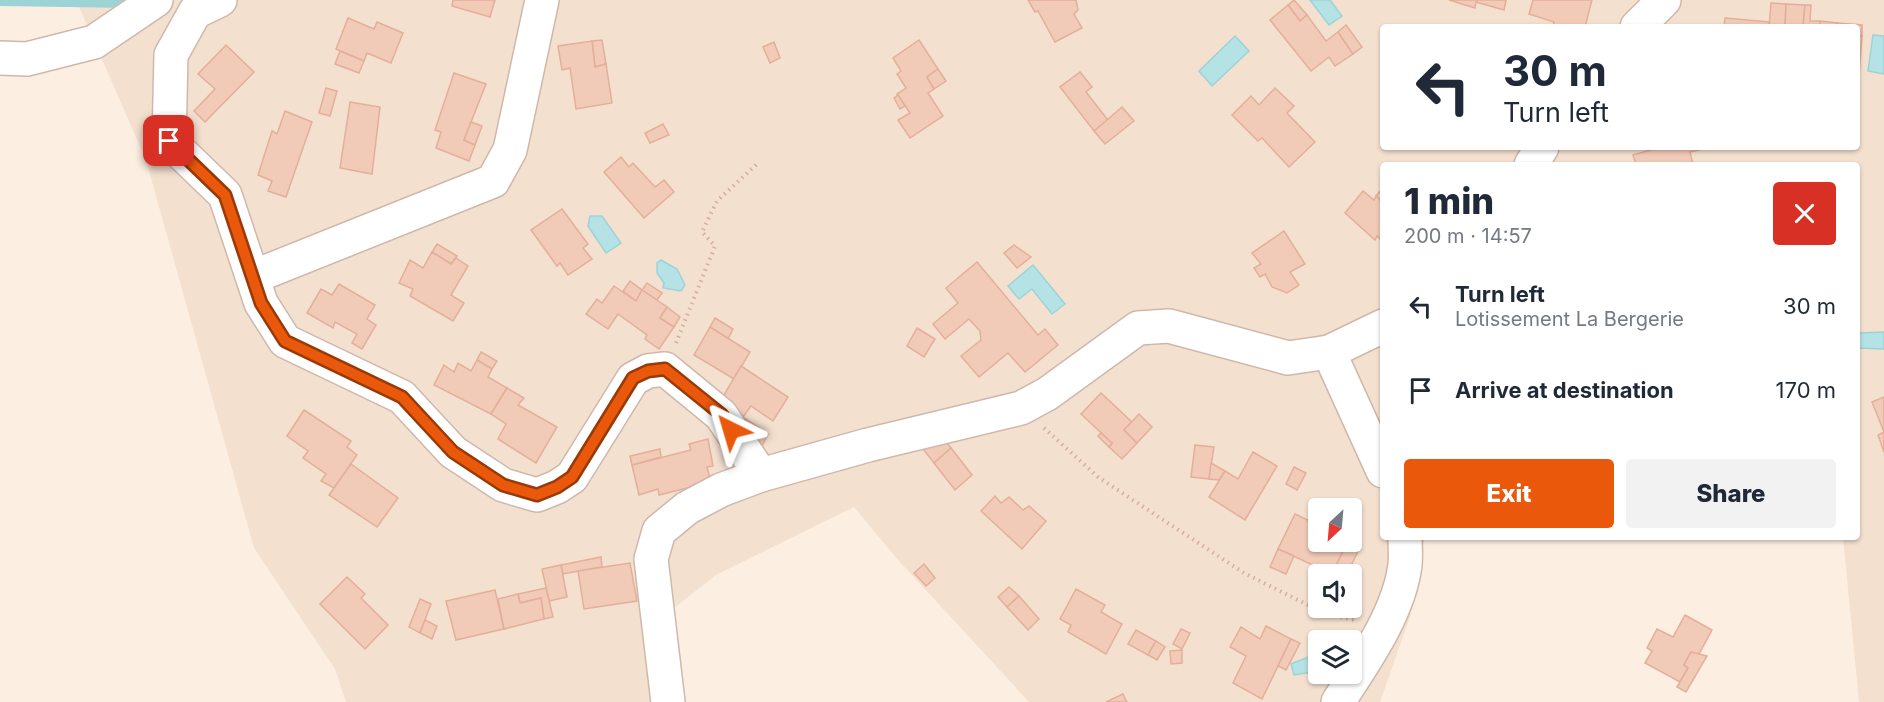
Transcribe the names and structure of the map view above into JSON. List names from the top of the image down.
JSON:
{
  "north": "bottom left",
  "page": {
    "turn": ["30 m", "Turn left"],
    "heading": ["1 min", "200 m · 14:57"],
    "list": [
      {
        "name": "Turn left",
        "note": "Lotissement La Bergerie",
        "value": "30 m"
      },
      {
        "name": "Arrive at destination",
        "value": "170 m"
      }
    ],
    "buttons": ["Exit", "Share"]
  }
}
